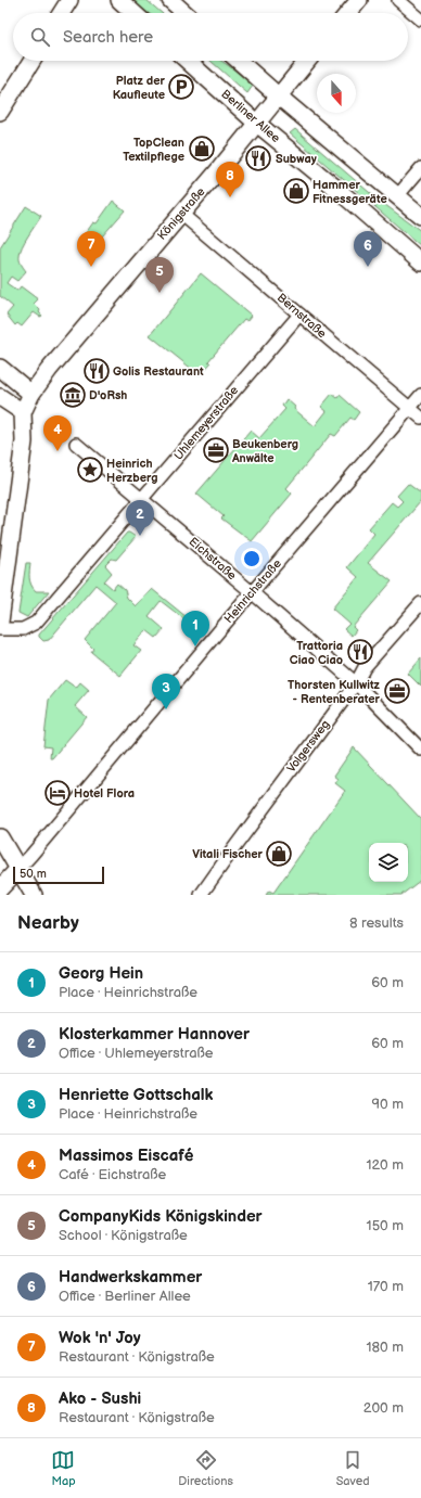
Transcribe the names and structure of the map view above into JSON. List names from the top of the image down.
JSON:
{
  "streets": {
    "street": [
      "Berliner Allee",
      "Königstraße",
      "Bernstraße",
      "Uhlemeyerstraße",
      "Eichstraße",
      "Heinrichstraße",
      "Volgersweg"
    ]
  },
  "crossings": [
    ["Berliner Allee", "Königstraße"],
    ["Königstraße", "Bernstraße"],
    ["Bernstraße", "Uhlemeyerstraße"],
    ["Bernstraße", "Heinrichstraße"],
    ["Uhlemeyerstraße", "Eichstraße"],
    ["Eichstraße", "Heinrichstraße"],
    ["Eichstraße", "Volgersweg"]
  ],
  "places": {
    "parking": ["Platz der Kaufleute"],
    "shop": ["TopClean Textilpflege", "Hammer Fitnessgeräte", "Vitali Fischer"],
    "restaurant": ["Subway", "Golis Restaurant", "Trattoria Ciao Ciao"],
    "museum": ["D'oRsh"],
    "office": ["Beukenberg Anwälte", "Thorsten Kullwitz - Rentenberater"],
    "place": ["Heinrich Herzberg"],
    "hotel": ["Hotel Flora"]
  },
  "scale_bar": "50 m",
  "north": "bottom",
  "page": {
    "search": "Search here",
    "pins": [
      "8",
      "6",
      "7",
      "5",
      "4",
      "2",
      "1",
      "3"
    ],
    "scale": "50 m",
    "heading": ["Nearby", "8 results"],
    "list": [
      {
        "mark": "1",
        "name": "Georg Hein",
        "note": "Place · Heinrichstraße",
        "value": "60 m"
      },
      {
        "mark": "2",
        "name": "Klosterkammer Hannover",
        "note": "Office · Uhlemeyerstraße",
        "value": "60 m"
      },
      {
        "mark": "3",
        "name": "Henriette Gottschalk",
        "note": "Place · Heinrichstraße",
        "value": "90 m"
      },
      {
        "mark": "4",
        "name": "Massimos Eiscafé",
        "note": "Café · Eichstraße",
        "value": "120 m"
      },
      {
        "mark": "5",
        "name": "CompanyKids Königskinder",
        "note": "School · Königstraße",
        "value": "150 m"
      },
      {
        "mark": "6",
        "name": "Handwerkskammer",
        "note": "Office · Berliner Allee",
        "value": "170 m"
      },
      {
        "mark": "7",
        "name": "Wok 'n' Joy",
        "note": "Restaurant · Königstraße",
        "value": "180 m"
      },
      {
        "mark": "8",
        "name": "Ako - Sushi",
        "note": "Restaurant · Königstraße",
        "value": "200 m"
      }
    ],
    "nav": ["Map", "Directions", "Saved"]
  }
}
